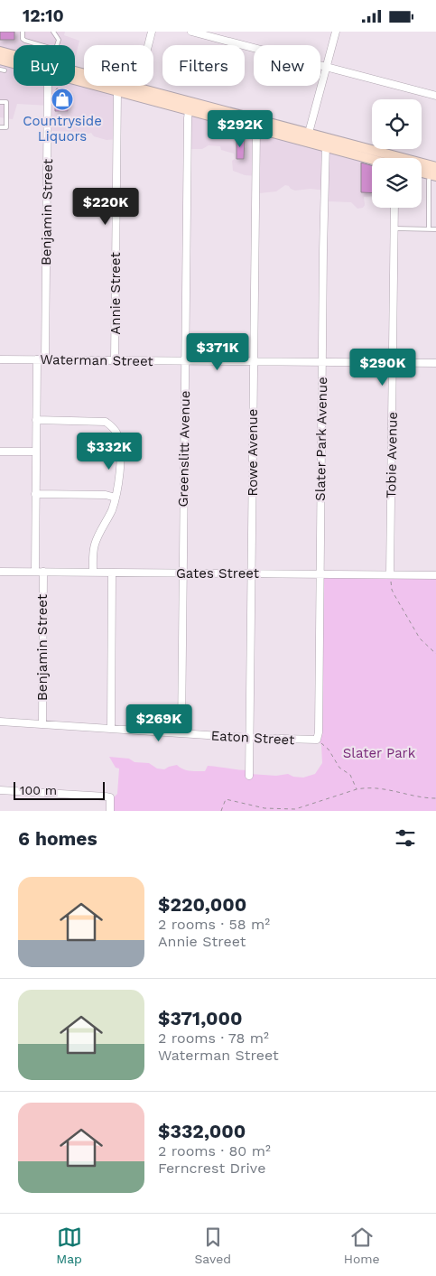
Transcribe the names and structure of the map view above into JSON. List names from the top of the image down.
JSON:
{
  "streets": {
    "street": [
      "Benjamin Street",
      "Annie Street",
      "Waterman Street",
      "Slater Park Avenue",
      "Greenslitt Avenue",
      "Rowe Avenue",
      "Tobie Avenue",
      "Gates Street",
      "Eaton Street"
    ]
  },
  "crossings": [
    ["Benjamin Street", "Waterman Street"],
    ["Benjamin Street", "Gates Street"],
    ["Benjamin Street", "Eaton Street"],
    ["Annie Street", "Waterman Street"],
    ["Waterman Street", "Slater Park Avenue"],
    ["Waterman Street", "Greenslitt Avenue"],
    ["Waterman Street", "Rowe Avenue"],
    ["Waterman Street", "Tobie Avenue"],
    ["Slater Park Avenue", "Gates Street"],
    ["Slater Park Avenue", "Eaton Street"],
    ["Greenslitt Avenue", "Gates Street"],
    ["Greenslitt Avenue", "Eaton Street"],
    ["Rowe Avenue", "Gates Street"],
    ["Rowe Avenue", "Eaton Street"],
    ["Tobie Avenue", "Gates Street"]
  ],
  "parks": ["Slater Park"],
  "places": {
    "shop": ["Countryside Liquors"]
  },
  "scale_bar": "100 m",
  "page": {
    "status": "12:10",
    "chip": [
      "Buy",
      "Rent",
      "Filters",
      "New"
    ],
    "price": [
      "$292K",
      "$220K",
      "$371K",
      "$290K",
      "$332K",
      "$269K"
    ],
    "scale": "100 m",
    "heading": "6 homes",
    "list": [
      {
        "name": "$220,000",
        "note": "2 rooms · 58 m² · Annie Street"
      },
      {
        "name": "$371,000",
        "note": "2 rooms · 78 m² · Waterman Street"
      },
      {
        "name": "$332,000",
        "note": "2 rooms · 80 m² · Ferncrest Drive"
      }
    ],
    "tabs": ["Map", "Saved", "Home"]
  }
}
